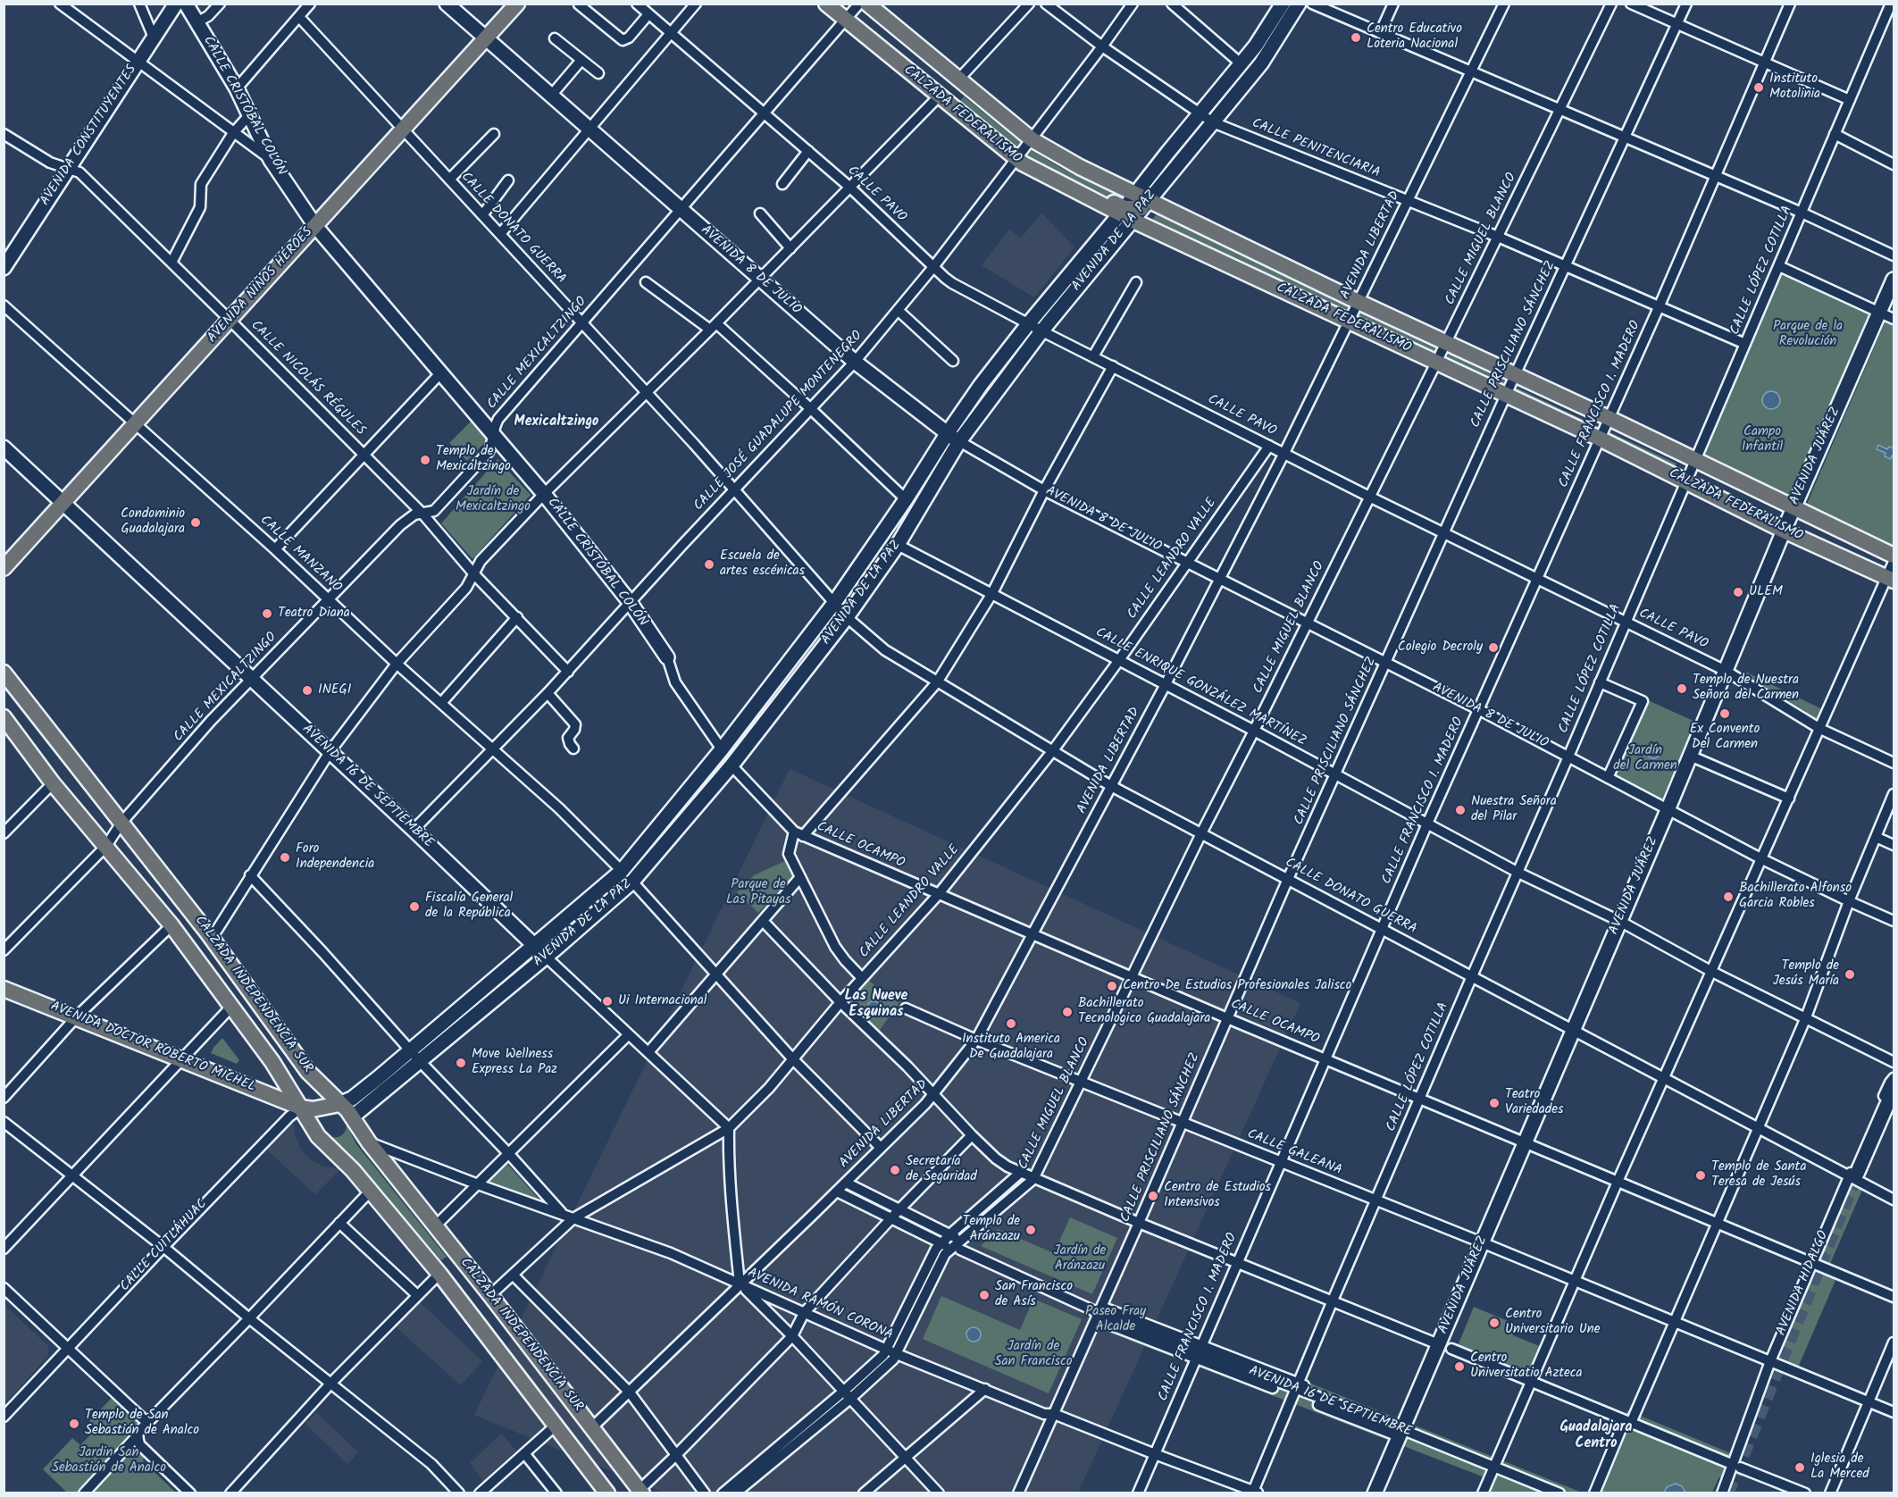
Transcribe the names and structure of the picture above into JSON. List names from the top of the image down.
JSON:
{
  "streets": {
    "main road": [
      "CALZADA FEDERALISMO",
      "AVENIDA NIÑOS HÉROES",
      "CALZADA INDEPENDENCIA SUR",
      "AVENIDA DOCTOR ROBERTO MICHEL"
    ],
    "street": [
      "CALLE CRISTÓBAL COLÓN",
      "AVENIDA CONSTITUYENTES",
      "CALLE PENITENCIARIA",
      "CALLE PAVO",
      "CALLE DONATO GUERRA",
      "CALLE MIGUEL BLANCO",
      "AVENIDA DE LA PAZ",
      "AVENIDA LIBERTAD",
      "AVENIDA 8 DE JULIO",
      "CALLE LÓPEZ COTILLA",
      "CALLE PRISCILIANO SÁNCHEZ",
      "CALLE MEXICALTZINGO",
      "CALLE NICOLÁS RÉGULES",
      "CALLE FRANCISCO I. MADERO",
      "CALLE JOSÉ GUADALUPE MONTENEGRO",
      "AVENIDA JUÁREZ",
      "CALLE MANZANO",
      "CALLE LEANDRO VALLE",
      "CALLE ENRIQUE GONZÁLEZ MARTÍNEZ",
      "AVENIDA 16 DE SEPTIEMBRE",
      "CALLE OCAMPO",
      "CALLE GALEANA",
      "CALLE CUITLÁHUAC",
      "AVENIDA HIDALGO",
      "AVENIDA RAMÓN CORONA"
    ]
  },
  "crossings": [
    ["CALLE CRISTÓBAL COLÓN", "AVENIDA DE LA PAZ"],
    ["CALLE CRISTÓBAL COLÓN", "AVENIDA NIÑOS HÉROES"],
    ["CALLE CRISTÓBAL COLÓN", "CALLE MEXICALTZINGO"],
    ["CALLE CRISTÓBAL COLÓN", "CALLE JOSÉ GUADALUPE MONTENEGRO"],
    ["CALLE CRISTÓBAL COLÓN", "CALLE OCAMPO"],
    ["CALZADA FEDERALISMO", "CALLE MIGUEL BLANCO"],
    ["CALZADA FEDERALISMO", "AVENIDA DE LA PAZ"],
    ["CALZADA FEDERALISMO", "AVENIDA LIBERTAD"],
    ["CALZADA FEDERALISMO", "CALLE LÓPEZ COTILLA"],
    ["CALZADA FEDERALISMO", "CALLE PRISCILIANO SÁNCHEZ"],
    ["CALZADA FEDERALISMO", "CALLE MEXICALTZINGO"],
    ["CALZADA FEDERALISMO", "CALLE FRANCISCO I. MADERO"],
    ["CALZADA FEDERALISMO", "CALLE JOSÉ GUADALUPE MONTENEGRO"],
    ["CALZADA FEDERALISMO", "AVENIDA JUÁREZ"],
    ["AVENIDA CONSTITUYENTES", "CALLE NICOLÁS RÉGULES"],
    ["CALLE PENITENCIARIA", "CALLE MIGUEL BLANCO"],
    ["CALLE PENITENCIARIA", "AVENIDA DE LA PAZ"],
    ["CALLE PENITENCIARIA", "AVENIDA LIBERTAD"],
    ["CALLE PENITENCIARIA", "CALLE LÓPEZ COTILLA"],
    ["CALLE PENITENCIARIA", "CALLE PRISCILIANO SÁNCHEZ"],
    ["CALLE PENITENCIARIA", "CALLE FRANCISCO I. MADERO"],
    ["CALLE PENITENCIARIA", "CALLE JOSÉ GUADALUPE MONTENEGRO"],
    ["CALLE PAVO", "CALLE MIGUEL BLANCO"],
    ["CALLE PAVO", "AVENIDA DE LA PAZ"],
    ["CALLE PAVO", "AVENIDA LIBERTAD"],
    ["CALLE PAVO", "CALLE LÓPEZ COTILLA"],
    ["CALLE PAVO", "CALLE PRISCILIANO SÁNCHEZ"],
    ["CALLE PAVO", "CALLE MEXICALTZINGO"],
    ["CALLE PAVO", "CALLE FRANCISCO I. MADERO"],
    ["CALLE PAVO", "CALLE JOSÉ GUADALUPE MONTENEGRO"],
    ["CALLE PAVO", "AVENIDA JUÁREZ"],
    ["CALLE PAVO", "CALLE LEANDRO VALLE"],
    ["CALLE DONATO GUERRA", "CALLE MIGUEL BLANCO"],
    ["CALLE DONATO GUERRA", "AVENIDA DE LA PAZ"],
    ["CALLE DONATO GUERRA", "AVENIDA LIBERTAD"],
    ["CALLE DONATO GUERRA", "CALLE LÓPEZ COTILLA"],
    ["CALLE DONATO GUERRA", "AVENIDA NIÑOS HÉROES"],
    ["CALLE DONATO GUERRA", "CALLE PRISCILIANO SÁNCHEZ"],
    ["CALLE DONATO GUERRA", "CALLE MEXICALTZINGO"],
    ["CALLE DONATO GUERRA", "CALLE FRANCISCO I. MADERO"],
    ["CALLE DONATO GUERRA", "CALLE JOSÉ GUADALUPE MONTENEGRO"],
    ["CALLE DONATO GUERRA", "AVENIDA JUÁREZ"],
    ["CALLE DONATO GUERRA", "CALLE LEANDRO VALLE"],
    ["CALLE DONATO GUERRA", "AVENIDA HIDALGO"],
    ["CALLE MIGUEL BLANCO", "AVENIDA 8 DE JULIO"],
    ["CALLE MIGUEL BLANCO", "CALLE ENRIQUE GONZÁLEZ MARTÍNEZ"],
    ["CALLE MIGUEL BLANCO", "CALLE OCAMPO"],
    ["CALLE MIGUEL BLANCO", "CALLE GALEANA"],
    ["CALLE MIGUEL BLANCO", "AVENIDA RAMÓN CORONA"],
    ["AVENIDA DE LA PAZ", "AVENIDA 8 DE JULIO"],
    ["AVENIDA DE LA PAZ", "CALLE MANZANO"],
    ["AVENIDA DE LA PAZ", "CALLE ENRIQUE GONZÁLEZ MARTÍNEZ"],
    ["AVENIDA DE LA PAZ", "AVENIDA 16 DE SEPTIEMBRE"],
    ["AVENIDA DE LA PAZ", "CALZADA INDEPENDENCIA SUR"],
    ["AVENIDA LIBERTAD", "AVENIDA 8 DE JULIO"],
    ["AVENIDA LIBERTAD", "CALLE ENRIQUE GONZÁLEZ MARTÍNEZ"],
    ["AVENIDA LIBERTAD", "CALLE OCAMPO"],
    ["AVENIDA LIBERTAD", "CALZADA INDEPENDENCIA SUR"],
    ["AVENIDA LIBERTAD", "CALLE GALEANA"],
    ["AVENIDA LIBERTAD", "AVENIDA RAMÓN CORONA"],
    ["AVENIDA 8 DE JULIO", "CALLE LÓPEZ COTILLA"],
    ["AVENIDA 8 DE JULIO", "AVENIDA NIÑOS HÉROES"],
    ["AVENIDA 8 DE JULIO", "CALLE PRISCILIANO SÁNCHEZ"],
    ["AVENIDA 8 DE JULIO", "CALLE MEXICALTZINGO"],
    ["AVENIDA 8 DE JULIO", "CALLE FRANCISCO I. MADERO"],
    ["AVENIDA 8 DE JULIO", "CALLE JOSÉ GUADALUPE MONTENEGRO"],
    ["AVENIDA 8 DE JULIO", "AVENIDA JUÁREZ"],
    ["AVENIDA 8 DE JULIO", "CALLE LEANDRO VALLE"],
    ["CALLE LÓPEZ COTILLA", "CALLE ENRIQUE GONZÁLEZ MARTÍNEZ"],
    ["CALLE LÓPEZ COTILLA", "AVENIDA 16 DE SEPTIEMBRE"],
    ["CALLE LÓPEZ COTILLA", "CALLE OCAMPO"],
    ["CALLE LÓPEZ COTILLA", "CALLE GALEANA"],
    ["CALLE LÓPEZ COTILLA", "AVENIDA RAMÓN CORONA"],
    ["AVENIDA NIÑOS HÉROES", "CALLE NICOLÁS RÉGULES"],
    ["AVENIDA NIÑOS HÉROES", "CALLE MANZANO"],
    ["AVENIDA NIÑOS HÉROES", "AVENIDA 16 DE SEPTIEMBRE"],
    ["CALLE PRISCILIANO SÁNCHEZ", "CALLE ENRIQUE GONZÁLEZ MARTÍNEZ"],
    ["CALLE PRISCILIANO SÁNCHEZ", "AVENIDA 16 DE SEPTIEMBRE"],
    ["CALLE PRISCILIANO SÁNCHEZ", "CALLE OCAMPO"],
    ["CALLE PRISCILIANO SÁNCHEZ", "CALLE GALEANA"],
    ["CALLE PRISCILIANO SÁNCHEZ", "AVENIDA RAMÓN CORONA"],
    ["CALLE MEXICALTZINGO", "CALLE NICOLÁS RÉGULES"],
    ["CALLE MEXICALTZINGO", "CALLE MANZANO"],
    ["CALLE MEXICALTZINGO", "AVENIDA 16 DE SEPTIEMBRE"],
    ["CALLE MEXICALTZINGO", "CALZADA INDEPENDENCIA SUR"],
    ["CALLE NICOLÁS RÉGULES", "CALLE JOSÉ GUADALUPE MONTENEGRO"],
    ["CALLE FRANCISCO I. MADERO", "CALLE ENRIQUE GONZÁLEZ MARTÍNEZ"],
    ["CALLE FRANCISCO I. MADERO", "AVENIDA 16 DE SEPTIEMBRE"],
    ["CALLE FRANCISCO I. MADERO", "CALLE OCAMPO"],
    ["CALLE FRANCISCO I. MADERO", "CALLE GALEANA"],
    ["CALLE FRANCISCO I. MADERO", "AVENIDA RAMÓN CORONA"],
    ["CALLE JOSÉ GUADALUPE MONTENEGRO", "CALLE MANZANO"],
    ["CALLE JOSÉ GUADALUPE MONTENEGRO", "AVENIDA 16 DE SEPTIEMBRE"],
    ["AVENIDA JUÁREZ", "CALLE ENRIQUE GONZÁLEZ MARTÍNEZ"],
    ["AVENIDA JUÁREZ", "AVENIDA 16 DE SEPTIEMBRE"],
    ["AVENIDA JUÁREZ", "CALLE OCAMPO"],
    ["AVENIDA JUÁREZ", "CALLE GALEANA"],
    ["CALLE LEANDRO VALLE", "CALLE ENRIQUE GONZÁLEZ MARTÍNEZ"],
    ["CALLE LEANDRO VALLE", "AVENIDA 16 DE SEPTIEMBRE"],
    ["CALLE LEANDRO VALLE", "CALLE OCAMPO"],
    ["CALLE LEANDRO VALLE", "CALZADA INDEPENDENCIA SUR"],
    ["CALLE LEANDRO VALLE", "AVENIDA RAMÓN CORONA"],
    ["CALLE OCAMPO", "AVENIDA HIDALGO"],
    ["CALZADA INDEPENDENCIA SUR", "AVENIDA DOCTOR ROBERTO MICHEL"],
    ["CALZADA INDEPENDENCIA SUR", "CALLE CUITLÁHUAC"],
    ["CALZADA INDEPENDENCIA SUR", "AVENIDA RAMÓN CORONA"],
    ["AVENIDA DOCTOR ROBERTO MICHEL", "CALLE CUITLÁHUAC"],
    ["CALLE GALEANA", "AVENIDA HIDALGO"]
  ],
  "districts": ["Mexicaltzingo", "Las Nueve Esquinas", "Guadalajara Centro"],
  "parks": [
    "Parque de la Revolución",
    "Campo Infantil",
    "Jardín de Mexicaltzingo",
    "Jardín del Carmen",
    "Parque de Las Pitayas",
    "Jardín de Aránzazu",
    "Paseo Fray Alcalde",
    "Jardín de San Francisco",
    "Jardin San Sebastián de Analco"
  ],
  "places": [
    "Centro Educativo Loteria Nacional",
    "Instituto Motolinia",
    "Templo de Mexicaltzingo",
    "Condominio Guadalajara",
    "Escuela de artes escénicas",
    "ULEM",
    "Teatro Diana",
    "Colegio Decroly",
    "Templo de Nuestra Señora del Carmen",
    "INEGI",
    "Ex Convento Del Carmen",
    "Nuestra Señora del Pilar",
    "Foro Independencia",
    "Bachillerato Alfonso Garcia Robles",
    "Fiscalía General de la República",
    "Templo de Jesús María",
    "Centro De Estudios Profesionales Jalisco",
    "Ui Internacional",
    "Bachillerato Tecnologico Guadalajara",
    "Instituto America De Guadalajara",
    "Move Wellness Express La Paz",
    "Teatro Variedades",
    "Secretaría de Seguridad",
    "Templo de Santa Teresa de Jesús",
    "Centro de Estudios Intensivos",
    "Templo de Aránzazu",
    "San Francisco de Asís",
    "Centro Universitario Une",
    "Centro Universitatio Azteca",
    "Templo de San Sebastián de Analco",
    "Iglesia de La Merced"
  ]
}
